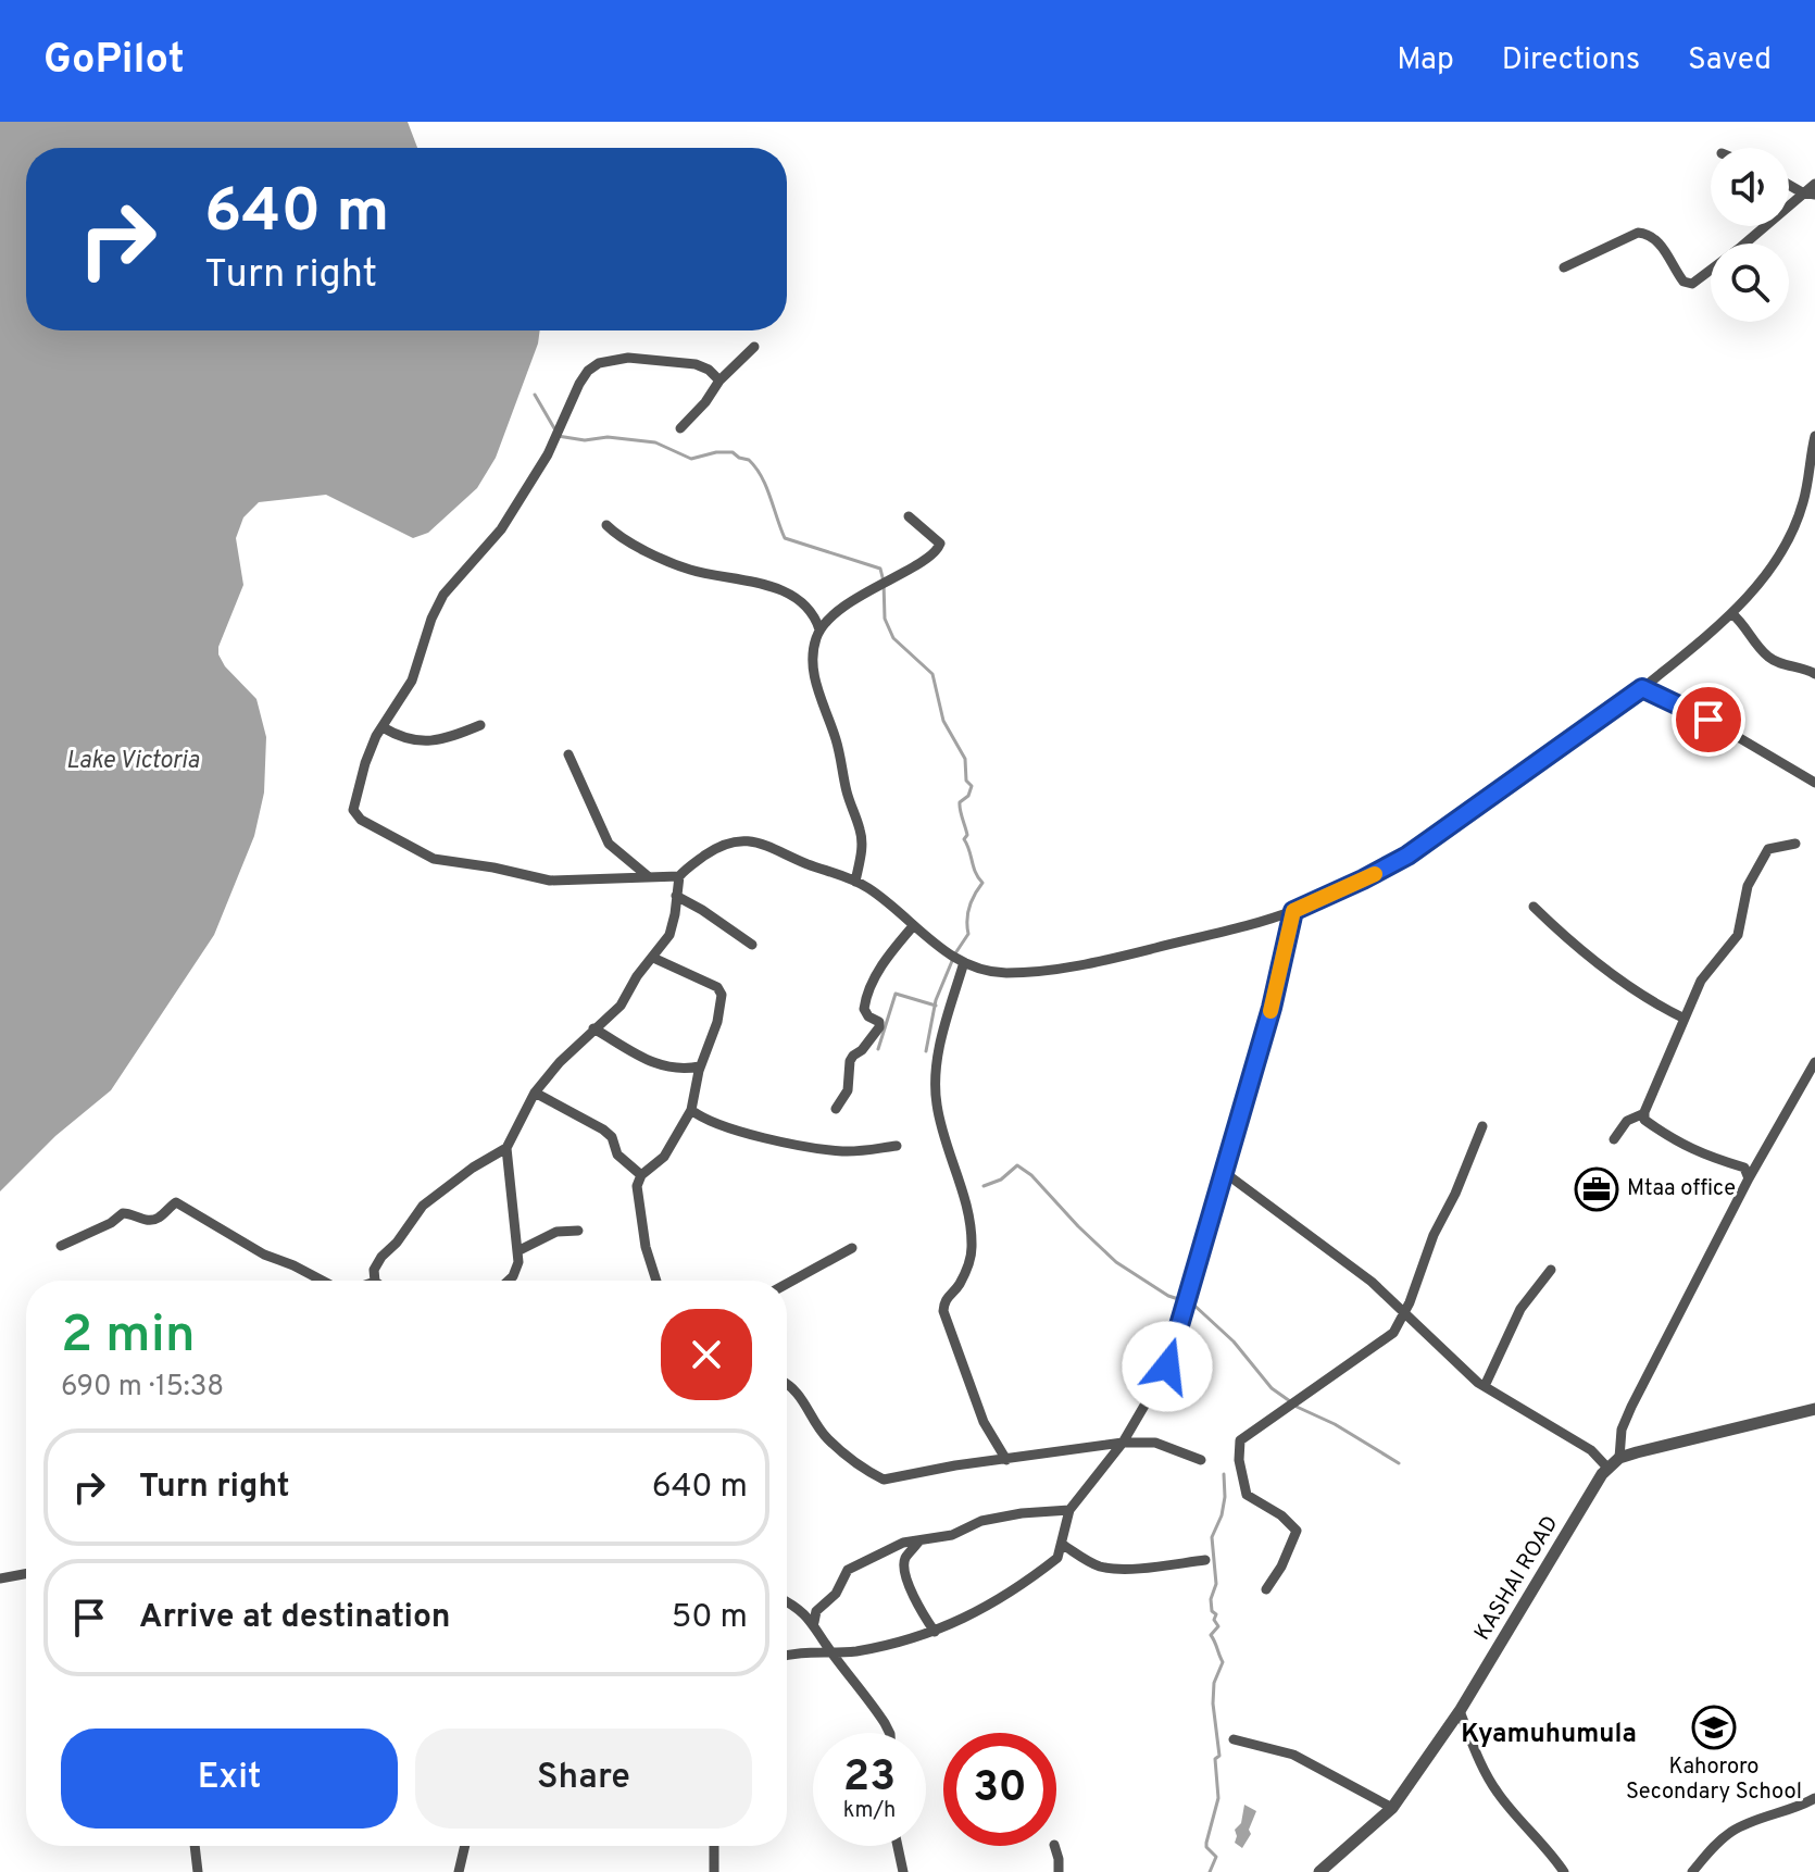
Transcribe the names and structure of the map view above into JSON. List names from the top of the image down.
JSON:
{
  "streets": {
    "street": ["KASHAI ROAD"]
  },
  "districts": ["Kyamuhumula"],
  "water": ["Lake Victoria"],
  "places": {
    "office": ["Mtaa office"],
    "school or university": ["Kahororo Secondary School"]
  },
  "page": {
    "header": "GoPilot",
    "nav": ["Map", "Directions", "Saved"],
    "turn": ["640 m", "Turn right"],
    "heading": ["2 min", "690 m · 15:38"],
    "list": [
      {
        "name": "Turn right",
        "value": "640 m"
      },
      {
        "name": "Arrive at destination",
        "value": "50 m"
      }
    ],
    "buttons": ["Exit", "Share"],
    "speed": "23 km/h",
    "limit": "30"
  }
}
